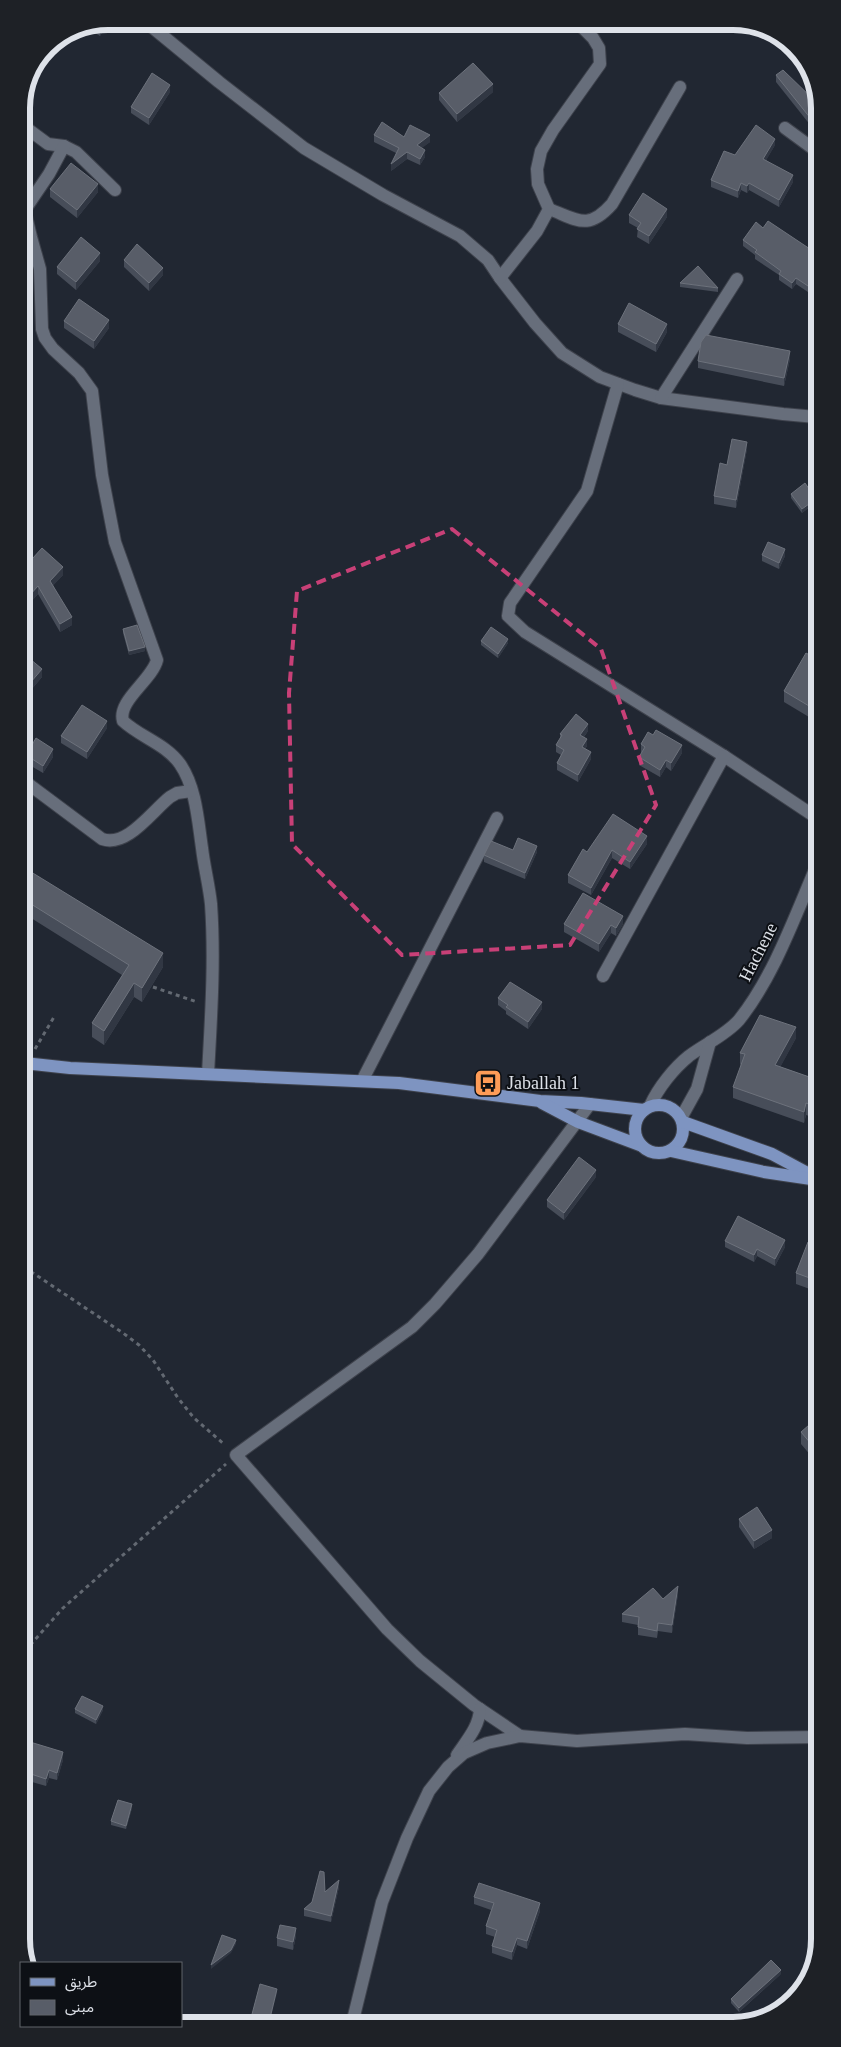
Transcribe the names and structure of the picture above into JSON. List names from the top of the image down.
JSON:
{
  "streets": {
    "street": ["Hachene"]
  },
  "places": {
    "bus stop": ["Jaballah 1"]
  },
  "legend": ["طريق", "مبنى"]
}
